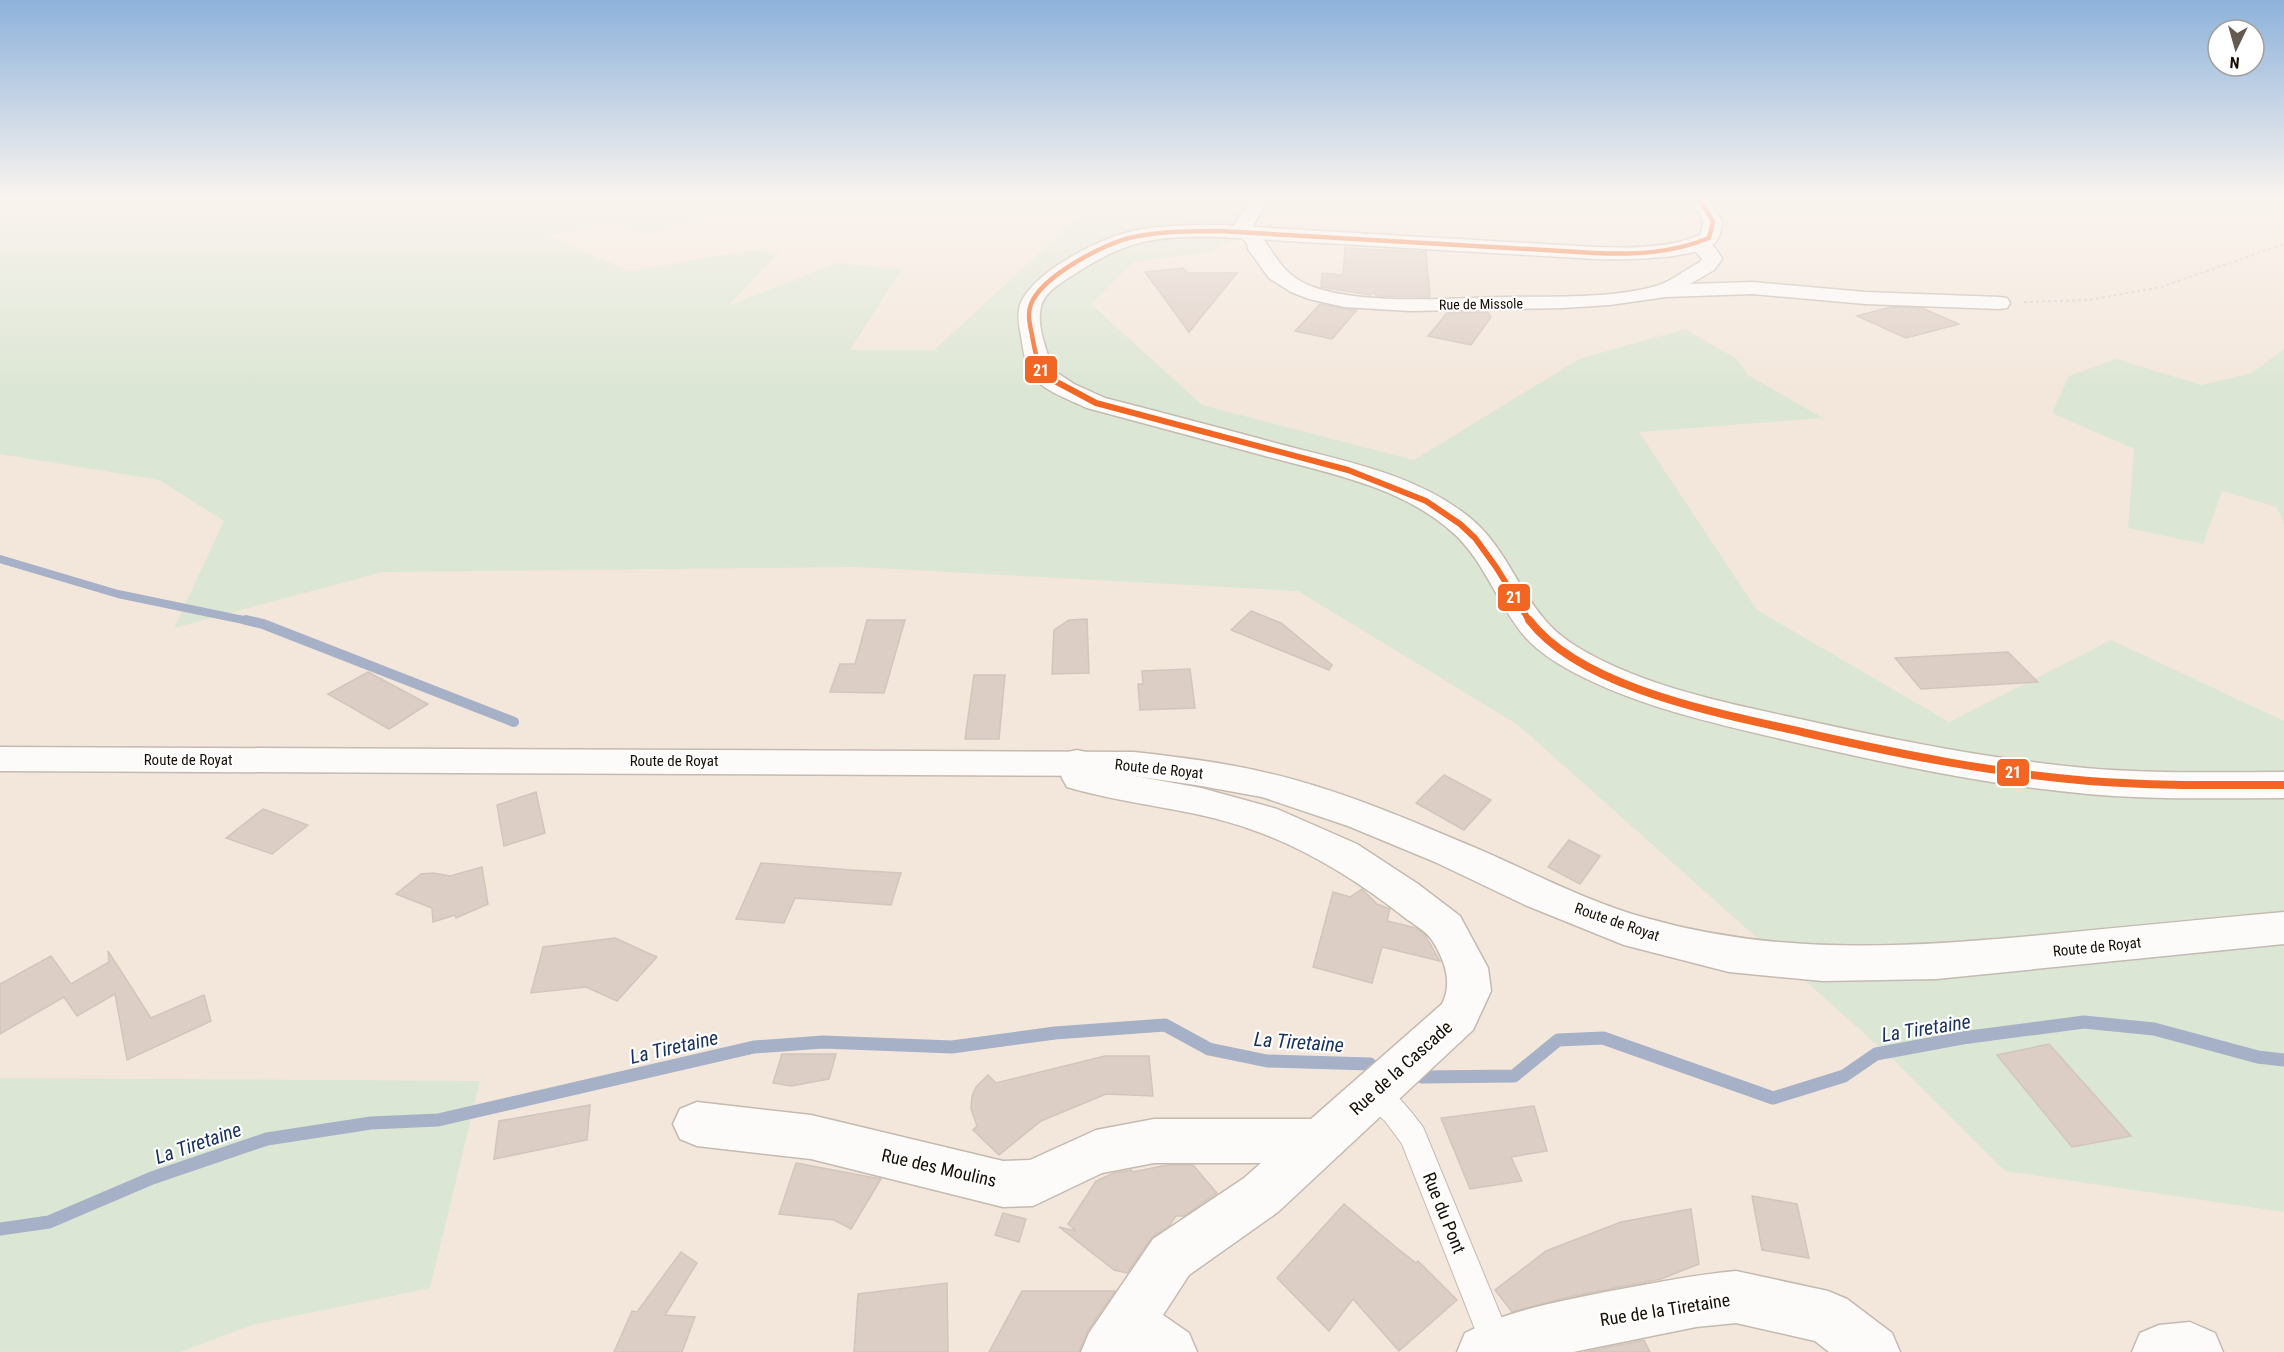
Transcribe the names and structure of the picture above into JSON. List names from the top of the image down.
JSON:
{
  "streets": {
    "main road": [
      "Rue de Missole",
      "Route de Royat",
      "Rue de la Cascade",
      "Rue des Moulins",
      "Rue de la Tiretaine"
    ],
    "lane": ["Rue du Pont"]
  },
  "crossings": [
    ["Route de Royat", "Rue de la Cascade"],
    ["Rue de la Cascade", "Rue des Moulins"],
    ["Rue de la Cascade", "Rue du Pont"],
    ["Rue du Pont", "Rue de la Tiretaine"]
  ],
  "water": ["La Tiretaine"],
  "lines": ["transit line 21"],
  "north": "bottom"
}
